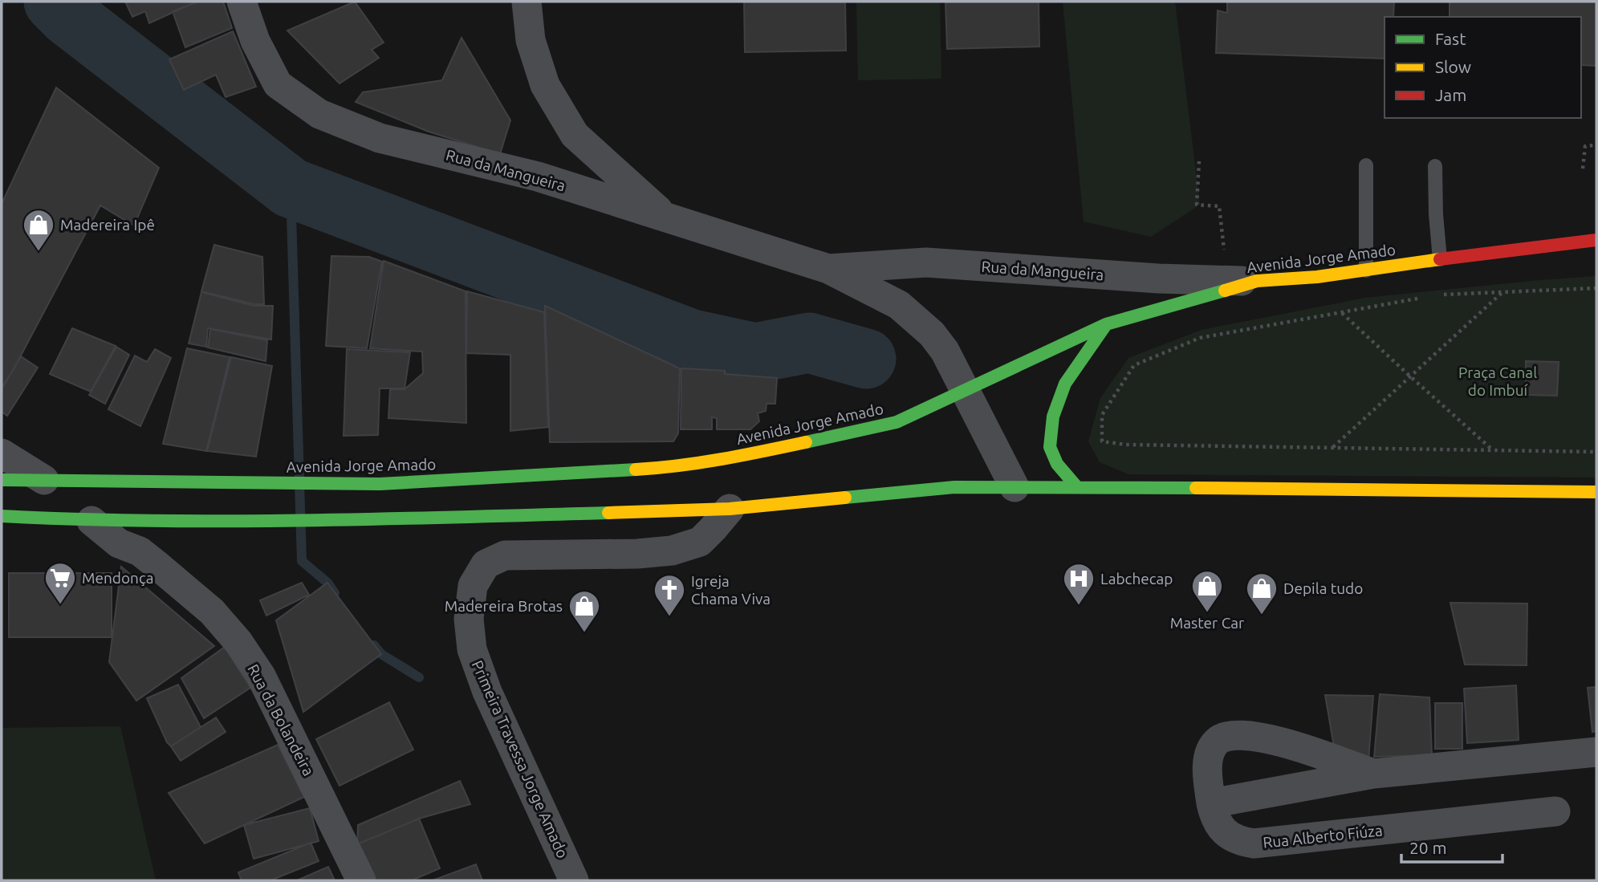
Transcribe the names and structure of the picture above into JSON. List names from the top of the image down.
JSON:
{
  "streets": {
    "main road": ["Avenida Jorge Amado"],
    "street": [
      "Rua da Mangueira",
      "Rua da Bolandeira",
      "Primeira Travessa Jorge Amado",
      "Rua Alberto Fiúza"
    ]
  },
  "crossings": [
    ["Rua da Mangueira", "Avenida Jorge Amado"]
  ],
  "parks": ["Praça Canal do Imbuí"],
  "places": {
    "shop": [
      "Madereira Ipê",
      "Master Car",
      "Depila tudo",
      "Madereira Brotas"
    ],
    "supermarket": ["Mendonça"],
    "hospital": ["Labchecap"],
    "church": ["Igreja Chama Viva"]
  },
  "legend": ["Fast", "Slow", "Jam"],
  "scale_bar": "20 m"
}
